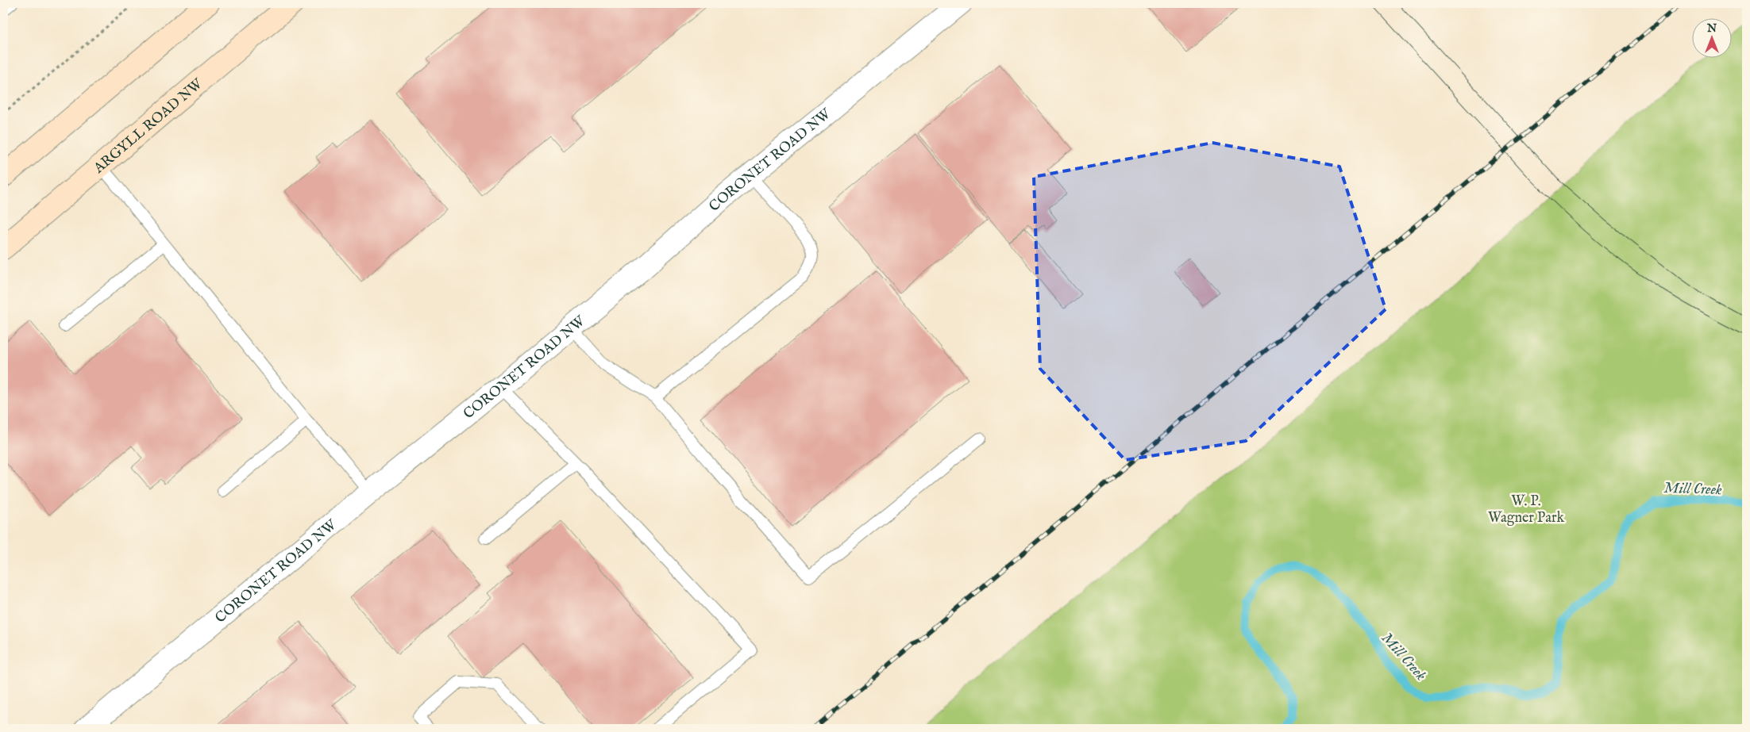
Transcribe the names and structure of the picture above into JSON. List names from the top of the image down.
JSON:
{
  "streets": {
    "main road": ["ARGYLL ROAD NW"],
    "street": ["CORONET ROAD NW"]
  },
  "water": ["Mill Creek"],
  "parks": ["W. P. Wagner Park"],
  "north": "top"
}
